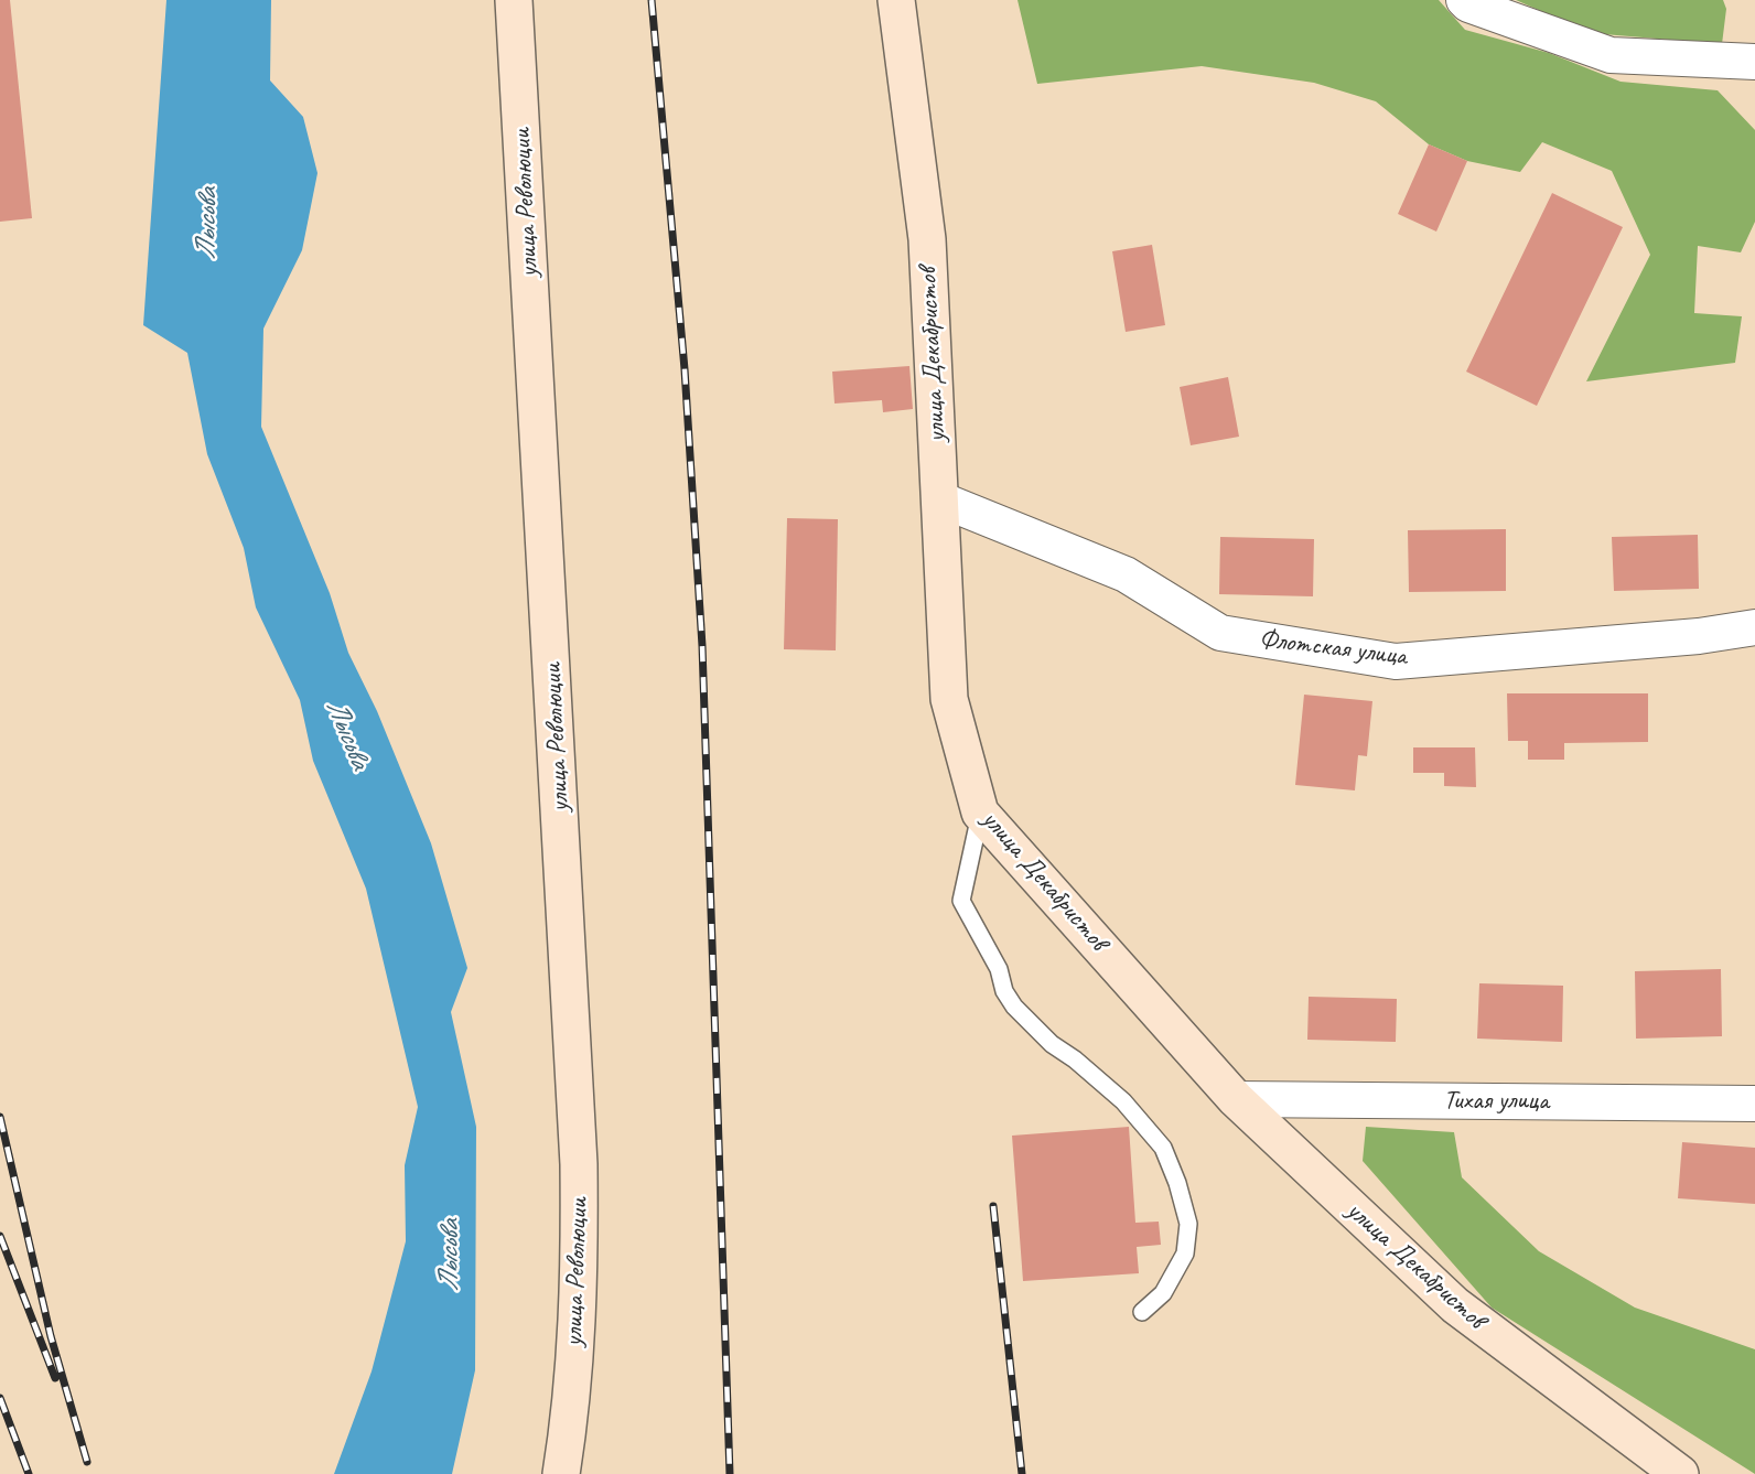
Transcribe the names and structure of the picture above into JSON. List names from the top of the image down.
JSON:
{
  "streets": {
    "street": [
      "улица Революции",
      "улица Декабристов",
      "Флотская улица",
      "Тихая улица"
    ]
  },
  "crossings": [
    ["улица Декабристов", "Флотская улица"],
    ["улица Декабристов", "Тихая улица"]
  ],
  "water": ["Лысьва"]
}
